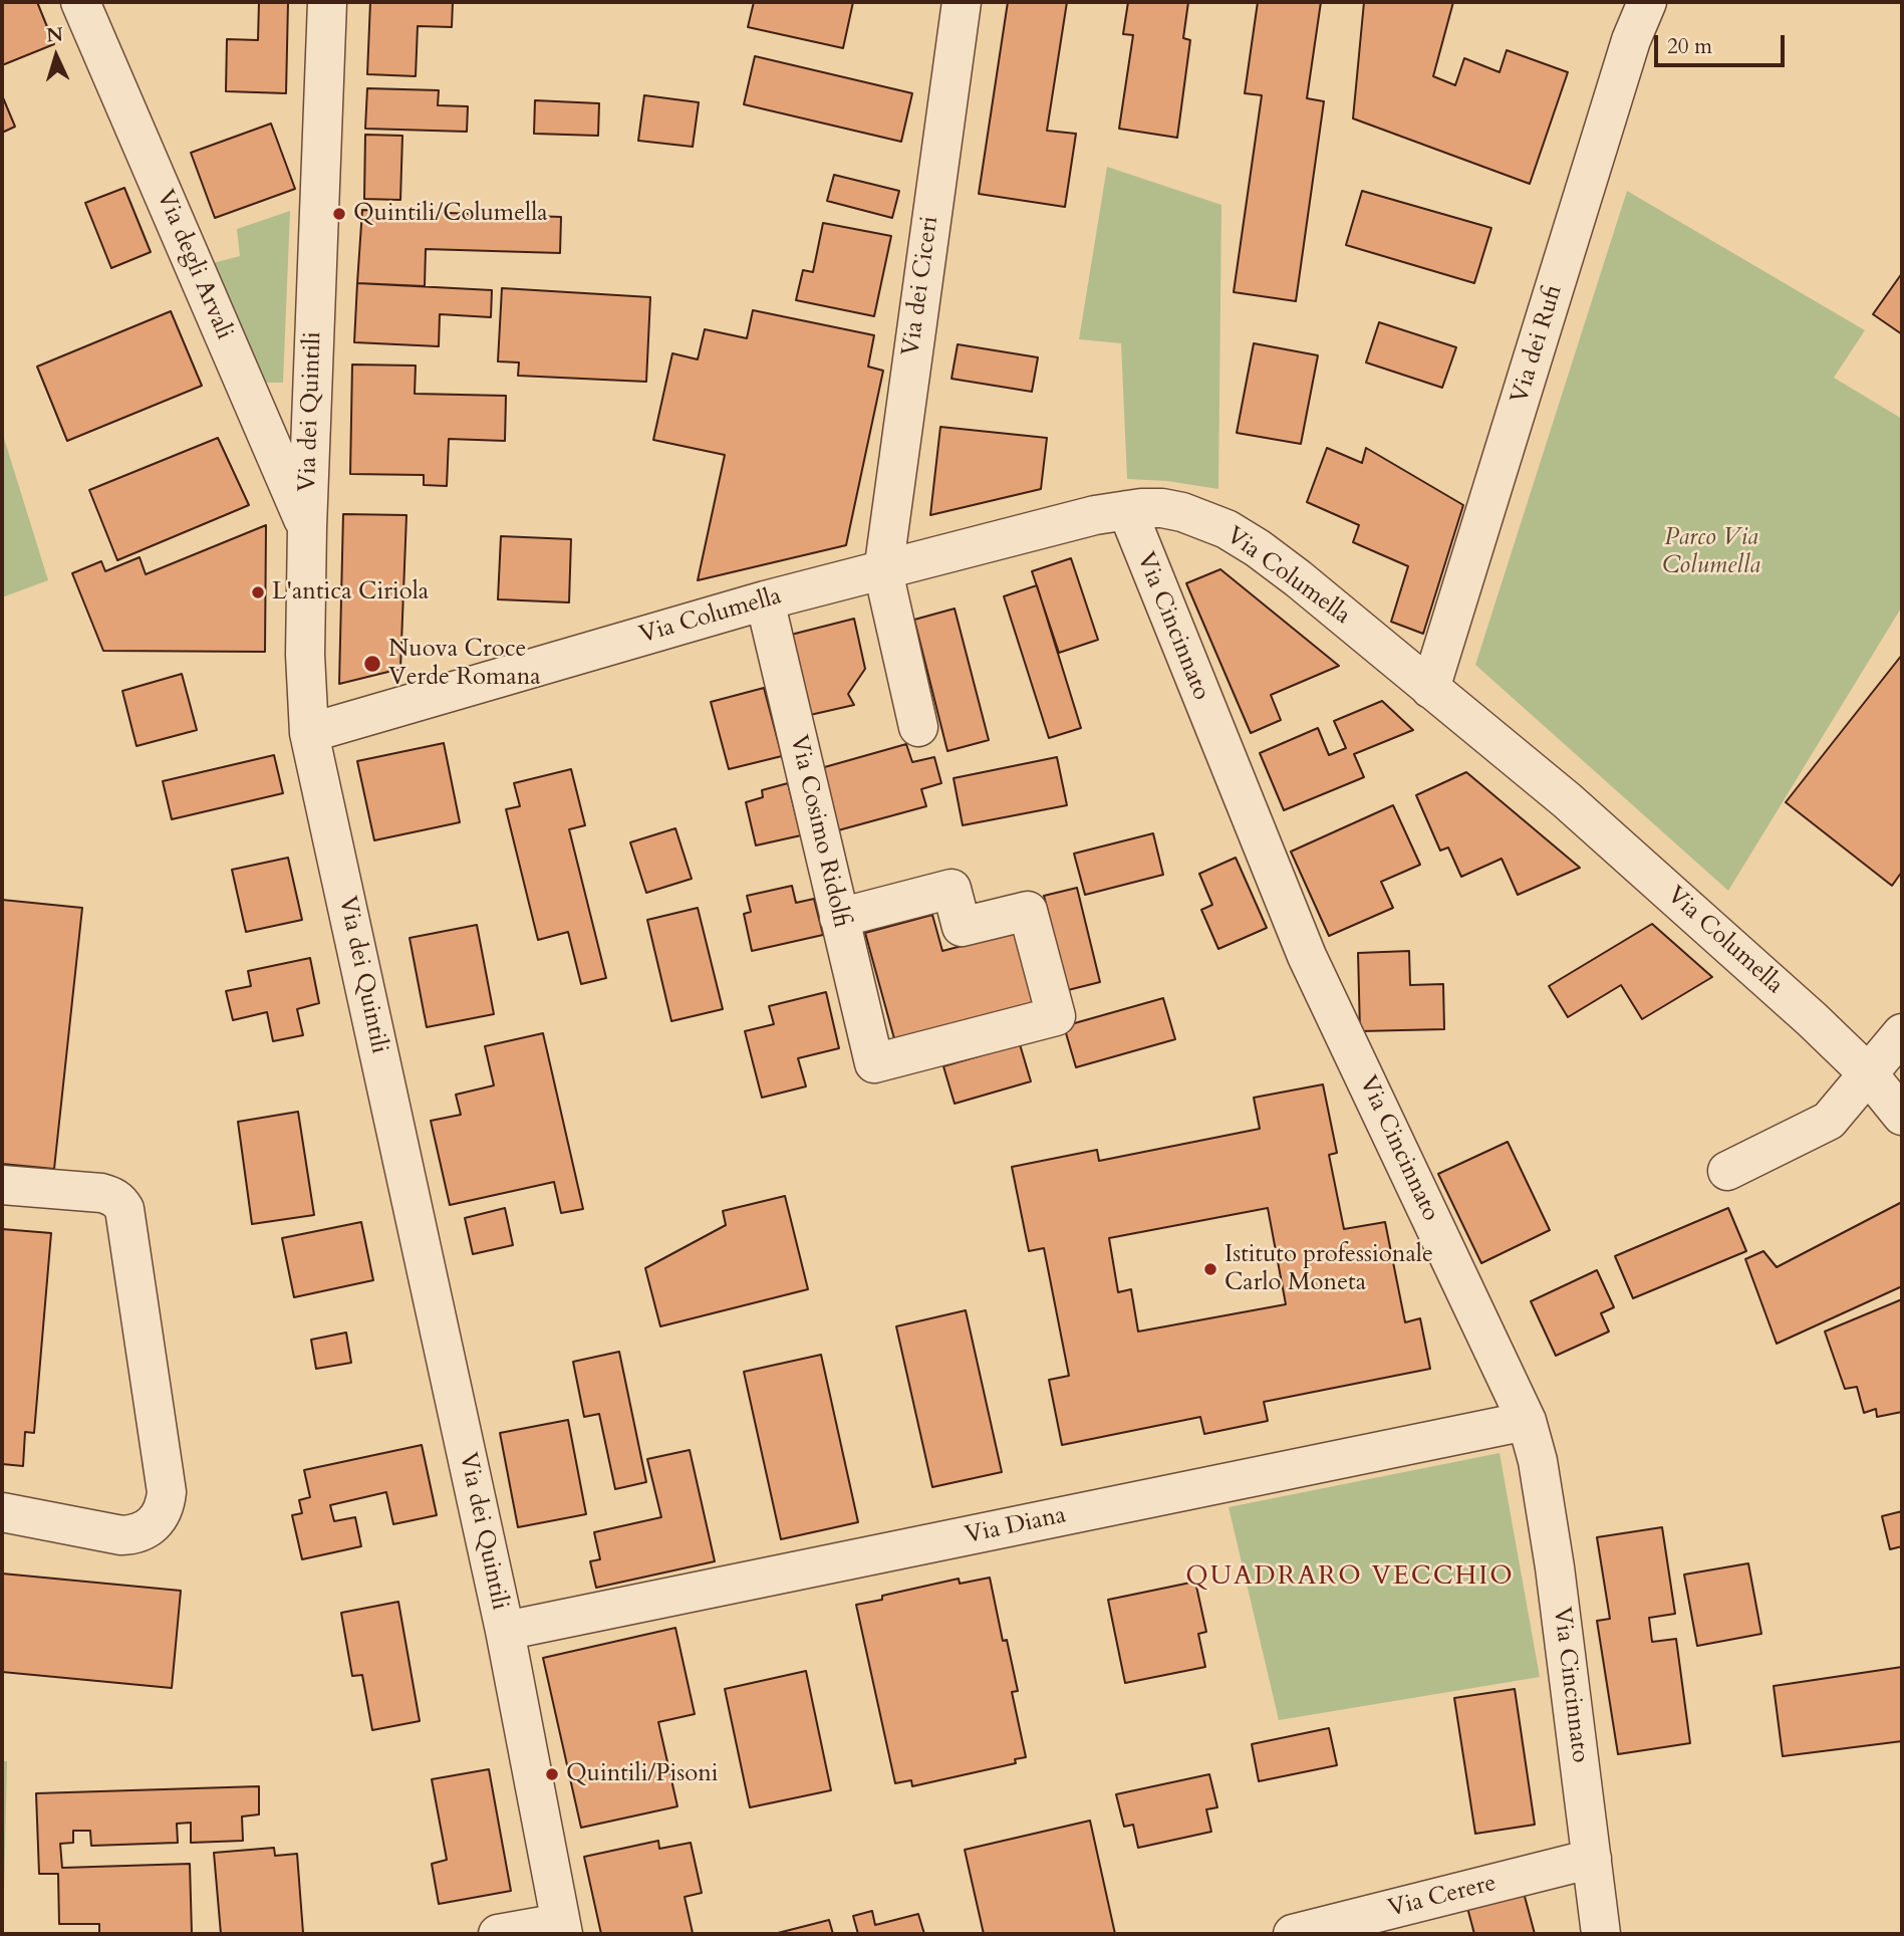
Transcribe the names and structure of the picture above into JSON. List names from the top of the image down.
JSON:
{
  "streets": {
    "street": [
      "Via degli Arvali",
      "Via dei Ciceri",
      "Via dei Rufi",
      "Via dei Quintili",
      "Via Columella",
      "Via Cincinnato",
      "Via Cosimo Ridolfi",
      "Via Diana",
      "Via Cerere"
    ]
  },
  "crossings": [
    ["Via degli Arvali", "Via dei Quintili"],
    ["Via dei Ciceri", "Via Columella"],
    ["Via dei Rufi", "Via Columella"],
    ["Via dei Quintili", "Via Columella"],
    ["Via dei Quintili", "Via Diana"],
    ["Via Columella", "Via Cincinnato"],
    ["Via Columella", "Via Cosimo Ridolfi"],
    ["Via Cincinnato", "Via Diana"],
    ["Via Cincinnato", "Via Cerere"]
  ],
  "districts": ["QUADRARO VECCHIO"],
  "parks": ["Parco Via Columella"],
  "places": [
    "Quintili/Columella",
    "L'antica Ciriola",
    "Nuova Croce Verde Romana",
    "Istituto professionale Carlo Moneta",
    "Quintili/Pisoni"
  ],
  "scale_bar": "20 m",
  "north": "top"
}
